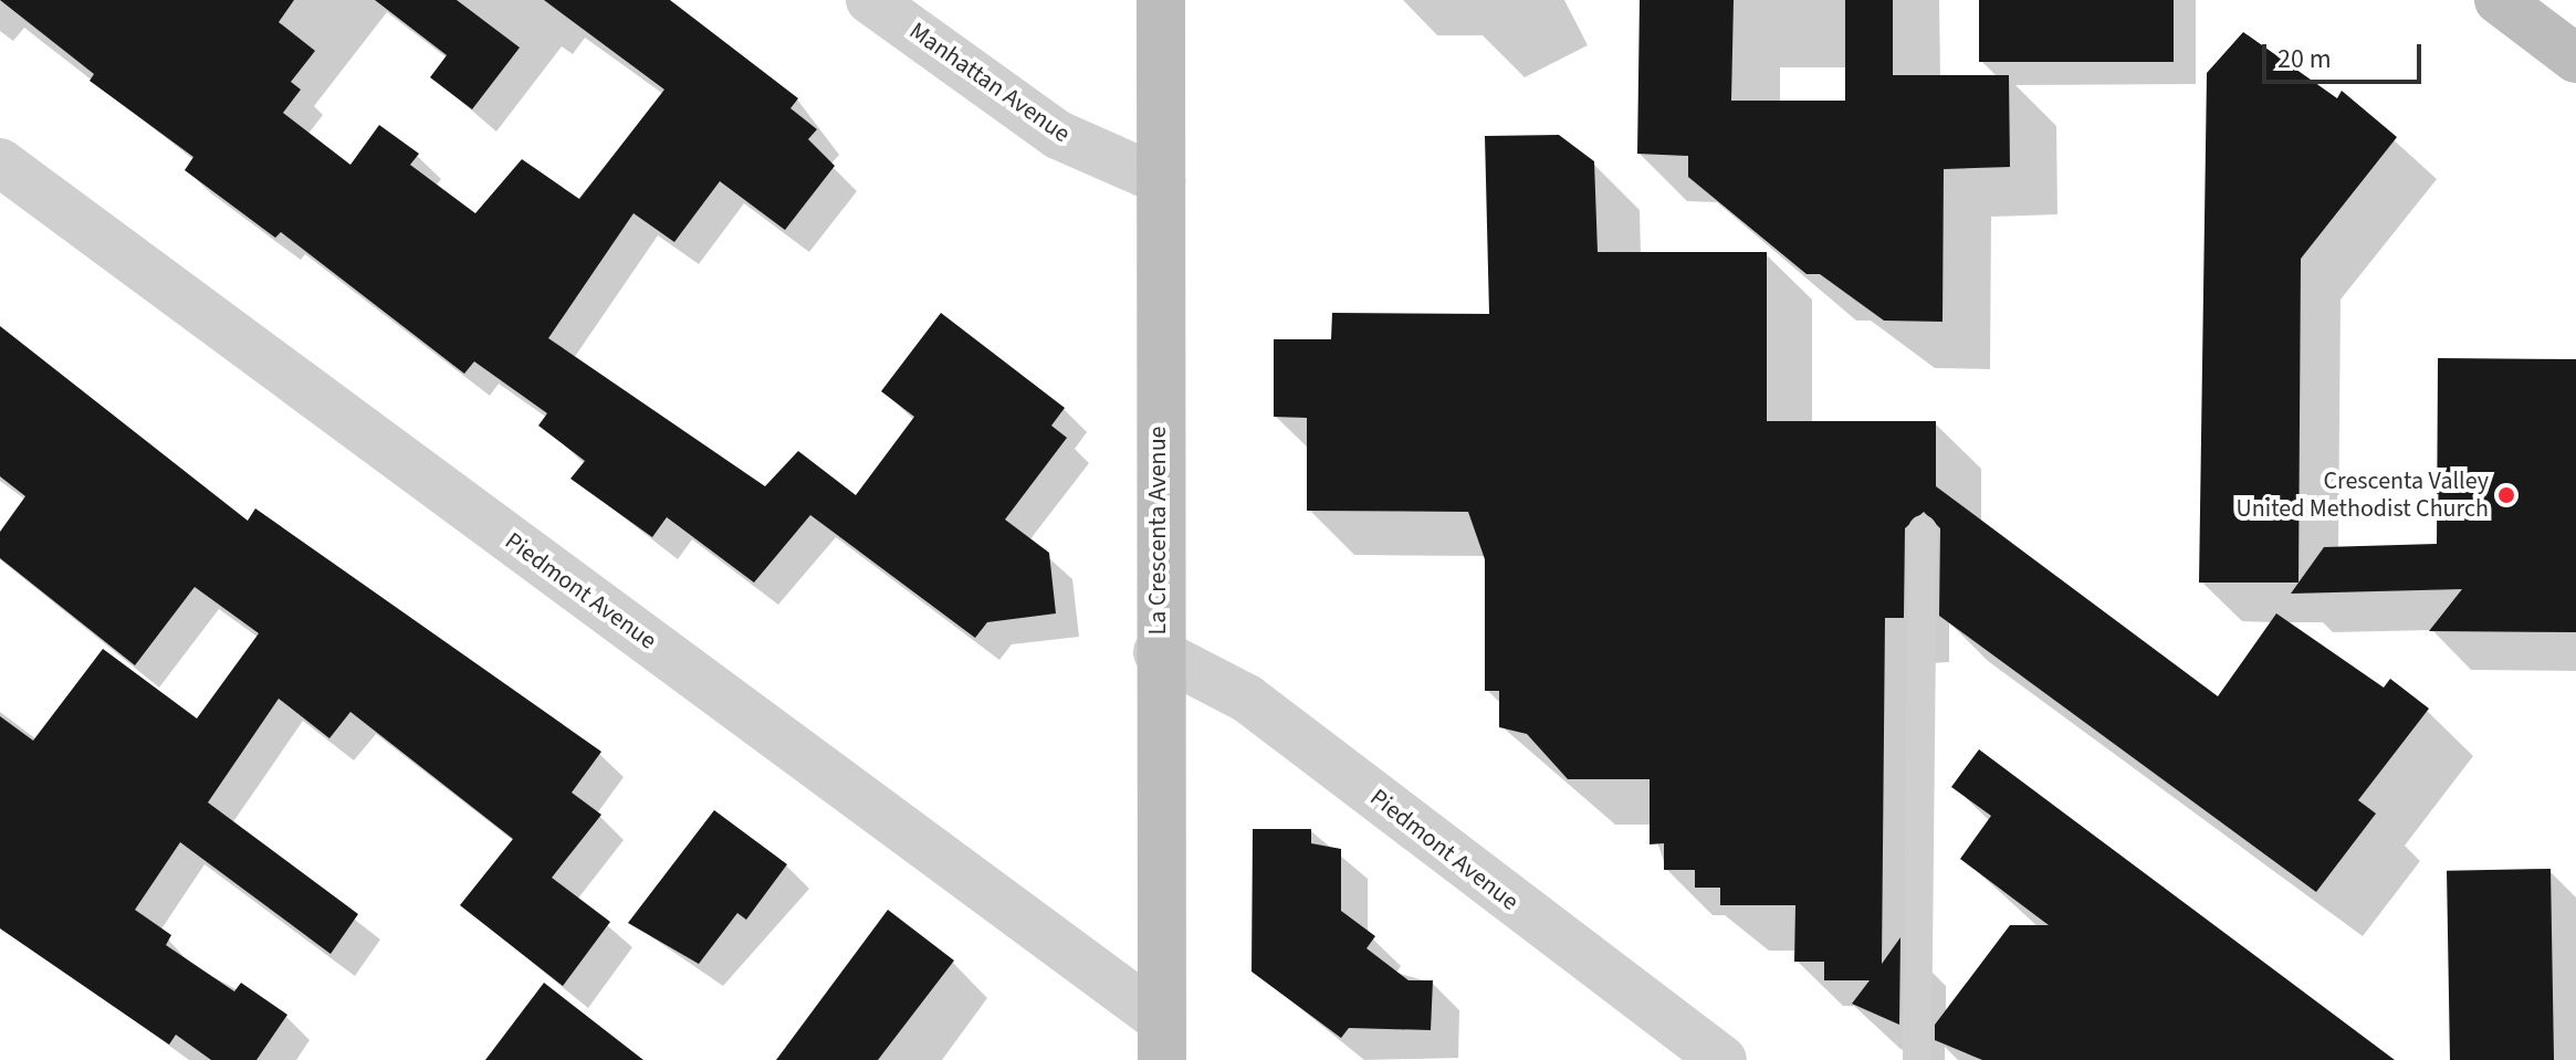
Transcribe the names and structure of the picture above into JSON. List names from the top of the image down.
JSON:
{
  "streets": {
    "main road": ["La Crescenta Avenue"],
    "street": ["Manhattan Avenue", "Piedmont Avenue"]
  },
  "crossings": [
    ["Manhattan Avenue", "La Crescenta Avenue"],
    ["La Crescenta Avenue", "Piedmont Avenue"]
  ],
  "places": ["Crescenta Valley United Methodist Church"],
  "scale_bar": "20 m"
}
